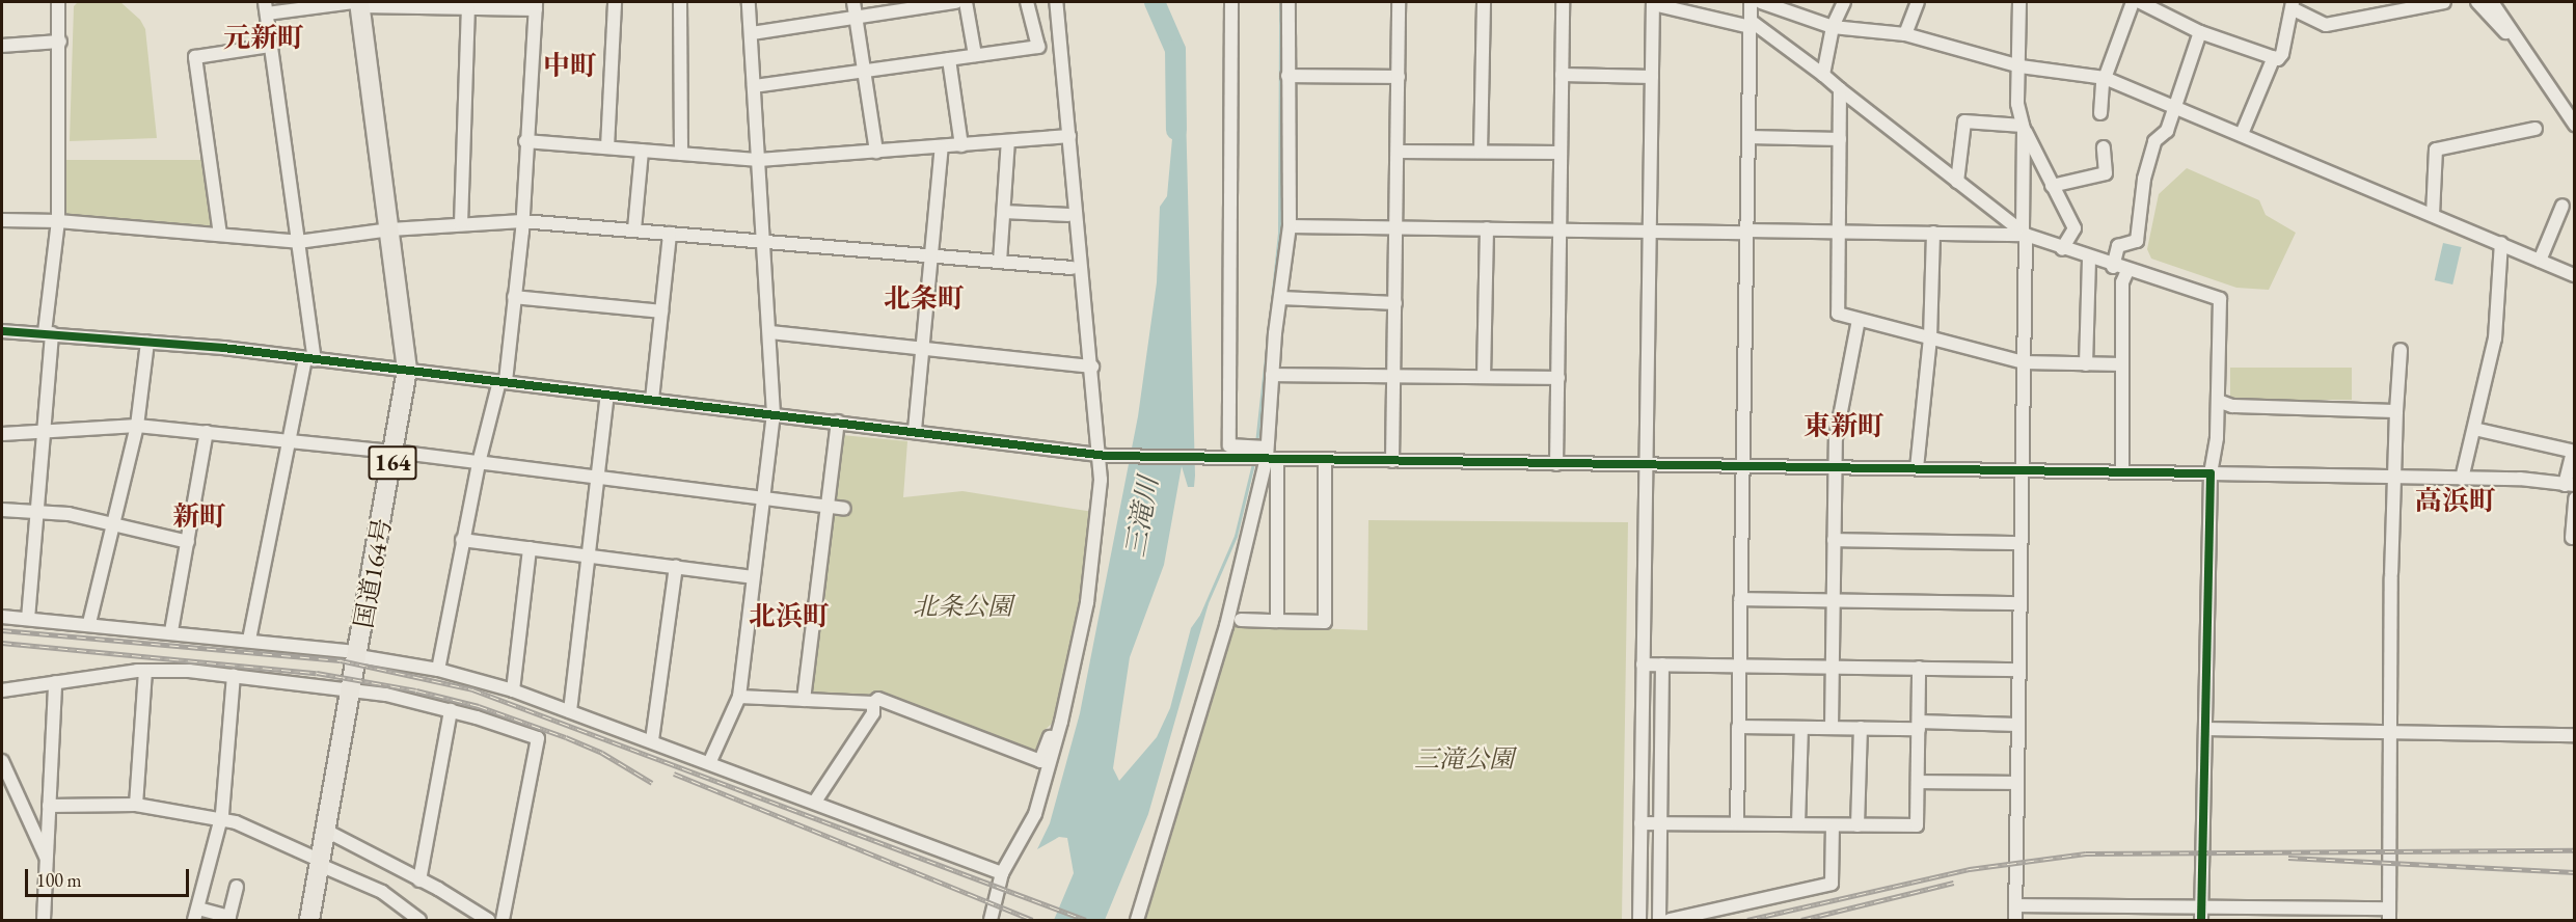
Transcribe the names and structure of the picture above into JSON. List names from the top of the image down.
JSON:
{
  "streets": {
    "highway": ["164", "国道164号"]
  },
  "districts": [
    "元新町",
    "中町",
    "北条町",
    "東新町",
    "高浜町",
    "新町",
    "北浜町"
  ],
  "water": ["三滝川"],
  "parks": ["北条公園", "三滝公園"],
  "scale_bar": "100 m"
}
